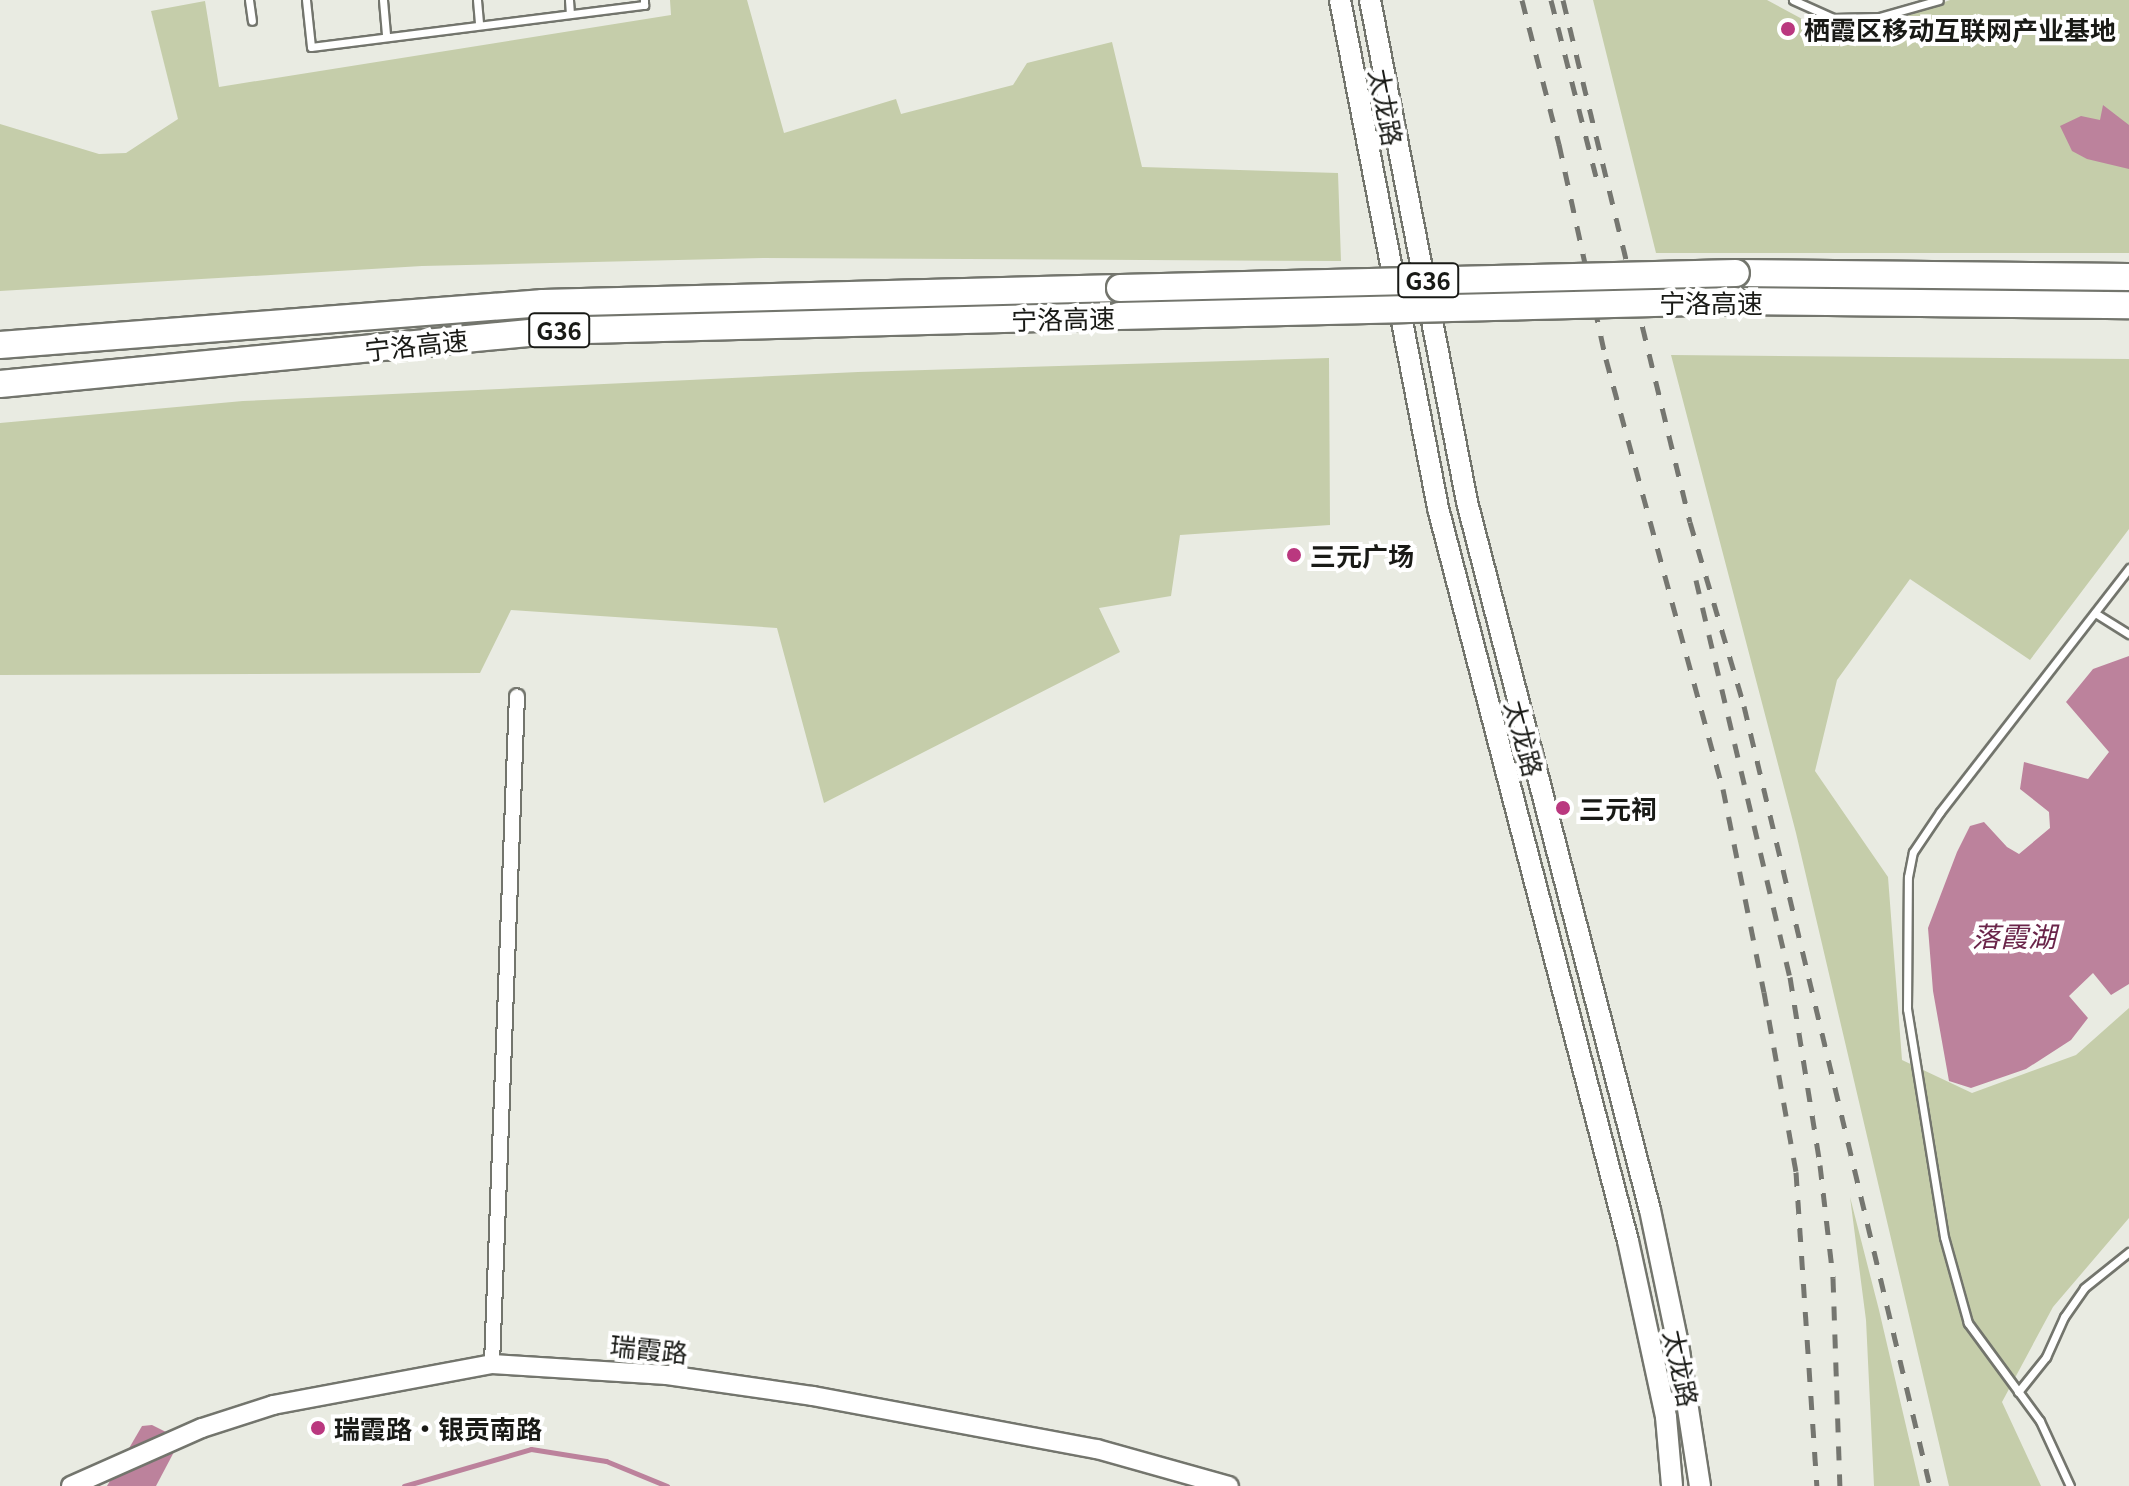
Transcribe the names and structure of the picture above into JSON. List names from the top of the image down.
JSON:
{
  "streets": {
    "highway": ["G36", "宁洛高速"],
    "main road": ["太龙路"],
    "street": ["瑞霞路"]
  },
  "water": ["落霞湖"],
  "places": [
    "栖霞区移动互联网产业基地",
    "三元广场",
    "三元祠",
    "瑞霞路·银贡南路"
  ]
}
